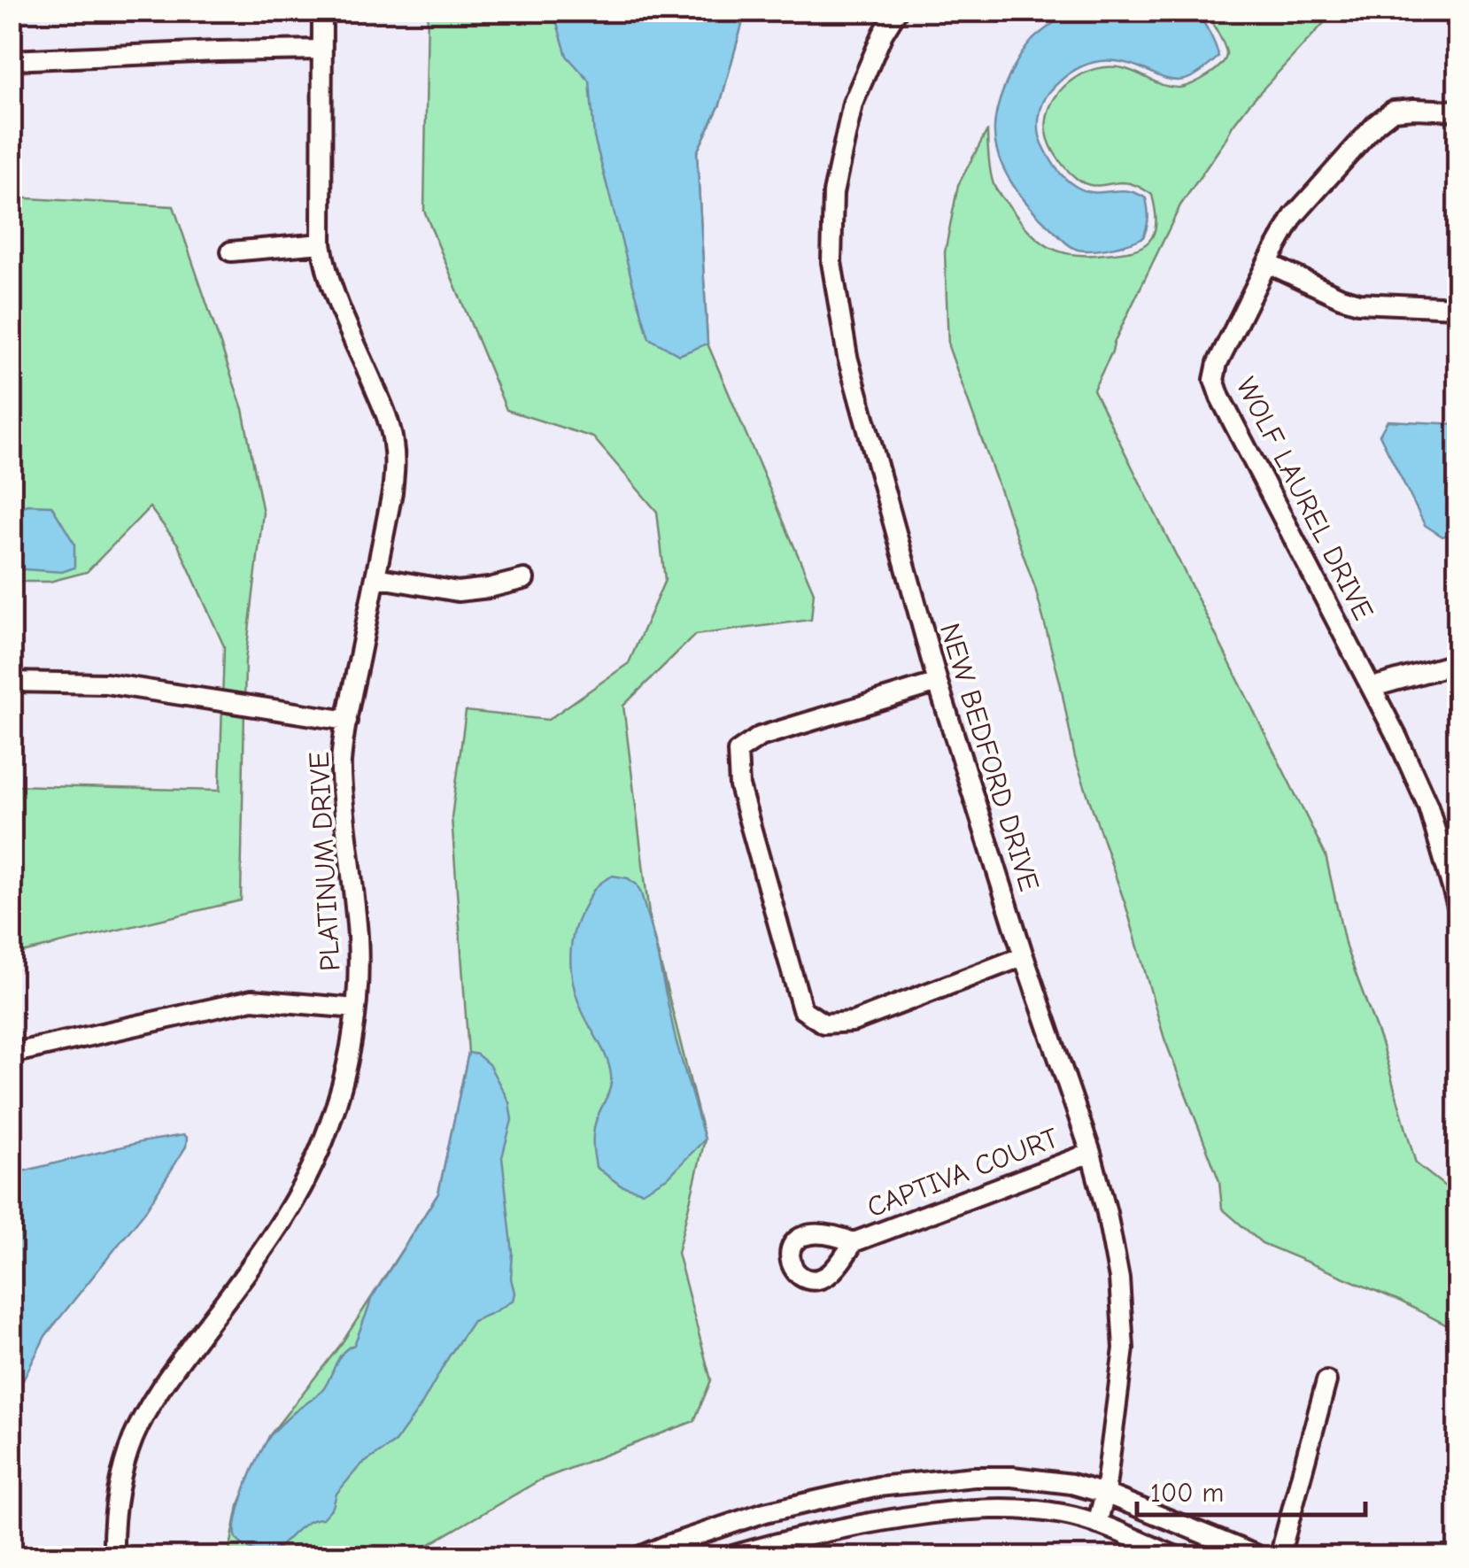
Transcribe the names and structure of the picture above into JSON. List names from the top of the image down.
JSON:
{
  "streets": {
    "street": [
      "WOLF LAUREL DRIVE",
      "NEW BEDFORD DRIVE",
      "PLATINUM DRIVE",
      "CAPTIVA COURT"
    ]
  },
  "crossings": [
    ["NEW BEDFORD DRIVE", "CAPTIVA COURT"]
  ],
  "scale_bar": "100 m"
}
